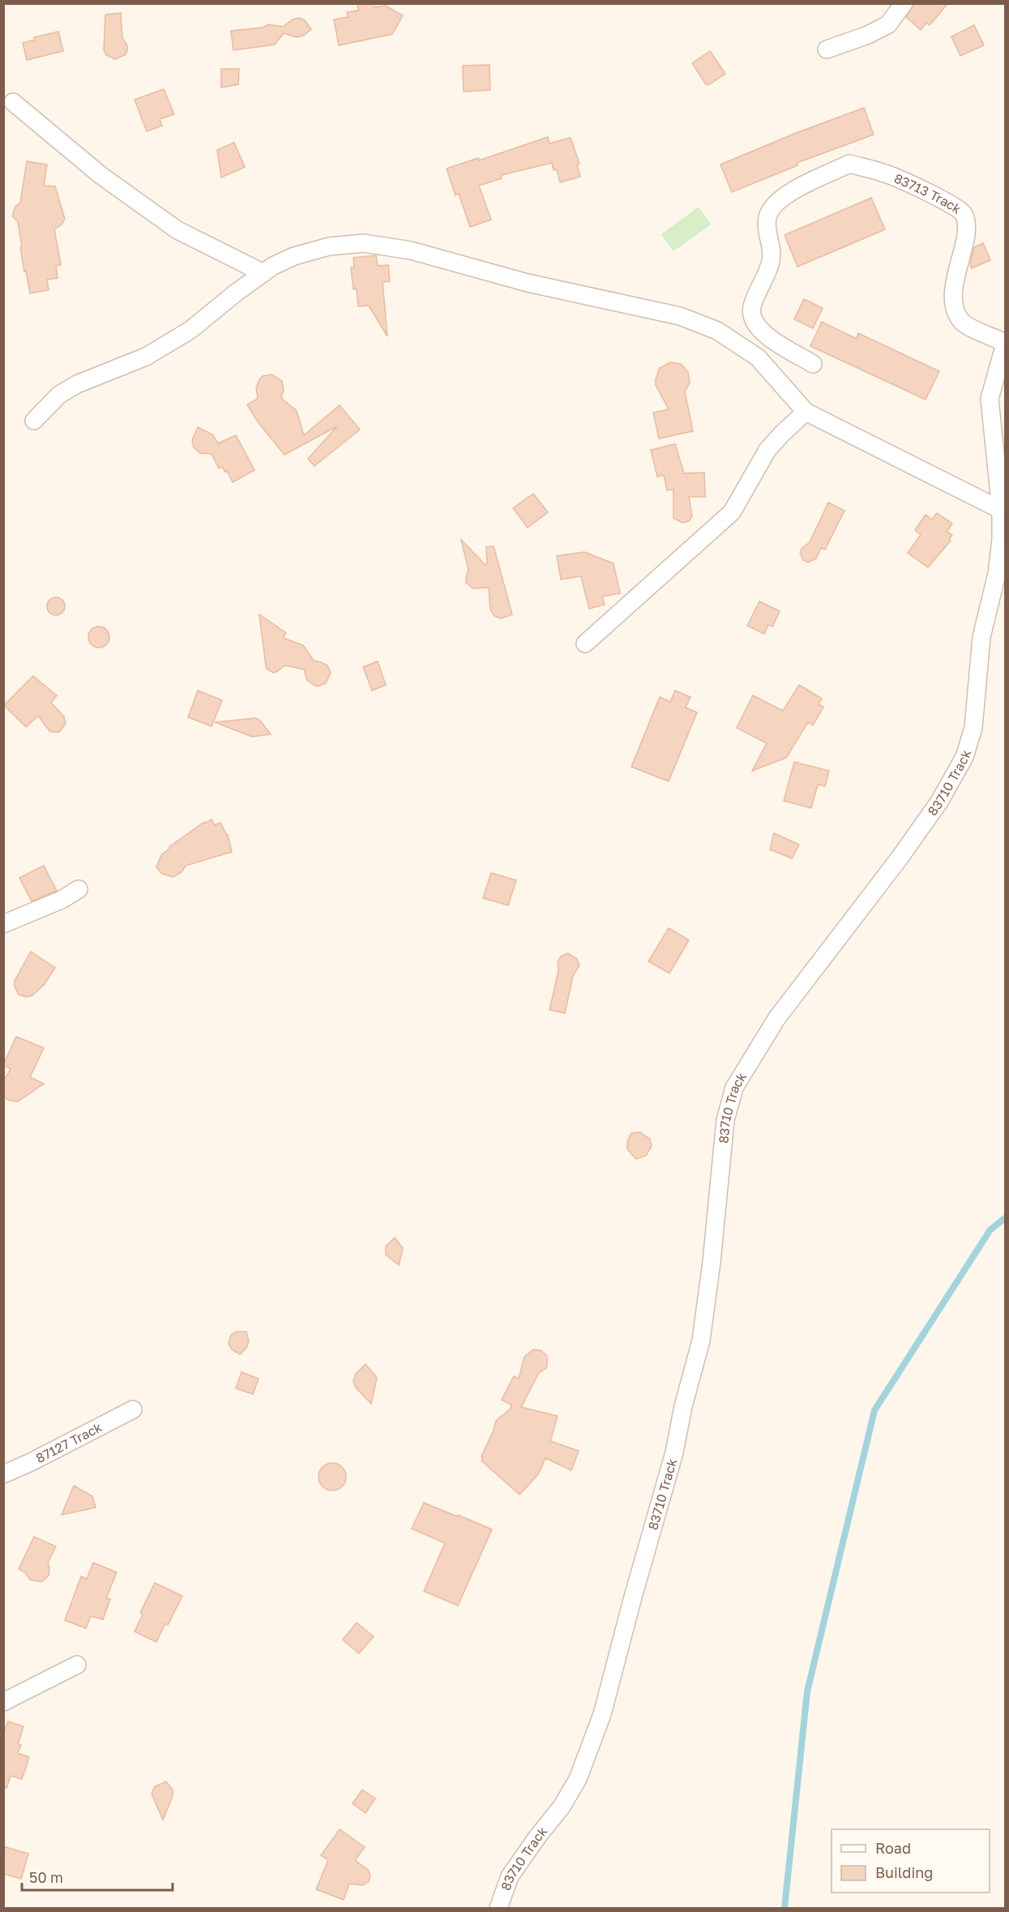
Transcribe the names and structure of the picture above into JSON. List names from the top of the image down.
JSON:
{
  "streets": {
    "street": ["83713 Track", "83710 Track", "87127 Track"]
  },
  "crossings": [
    ["83713 Track", "83710 Track"]
  ],
  "legend": ["Road", "Building"],
  "scale_bar": "50 m"
}
